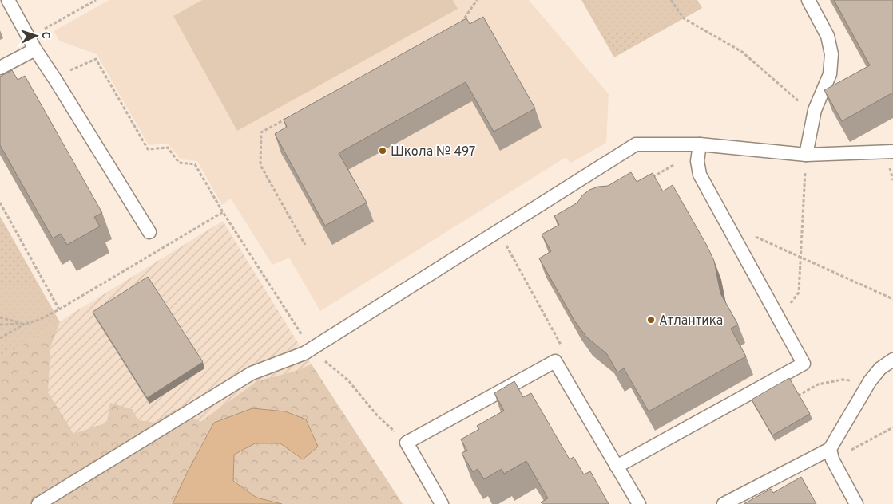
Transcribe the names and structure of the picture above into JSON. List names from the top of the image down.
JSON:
{
  "places": ["Школа № 497", "Атлантика"],
  "north": "right"
}
